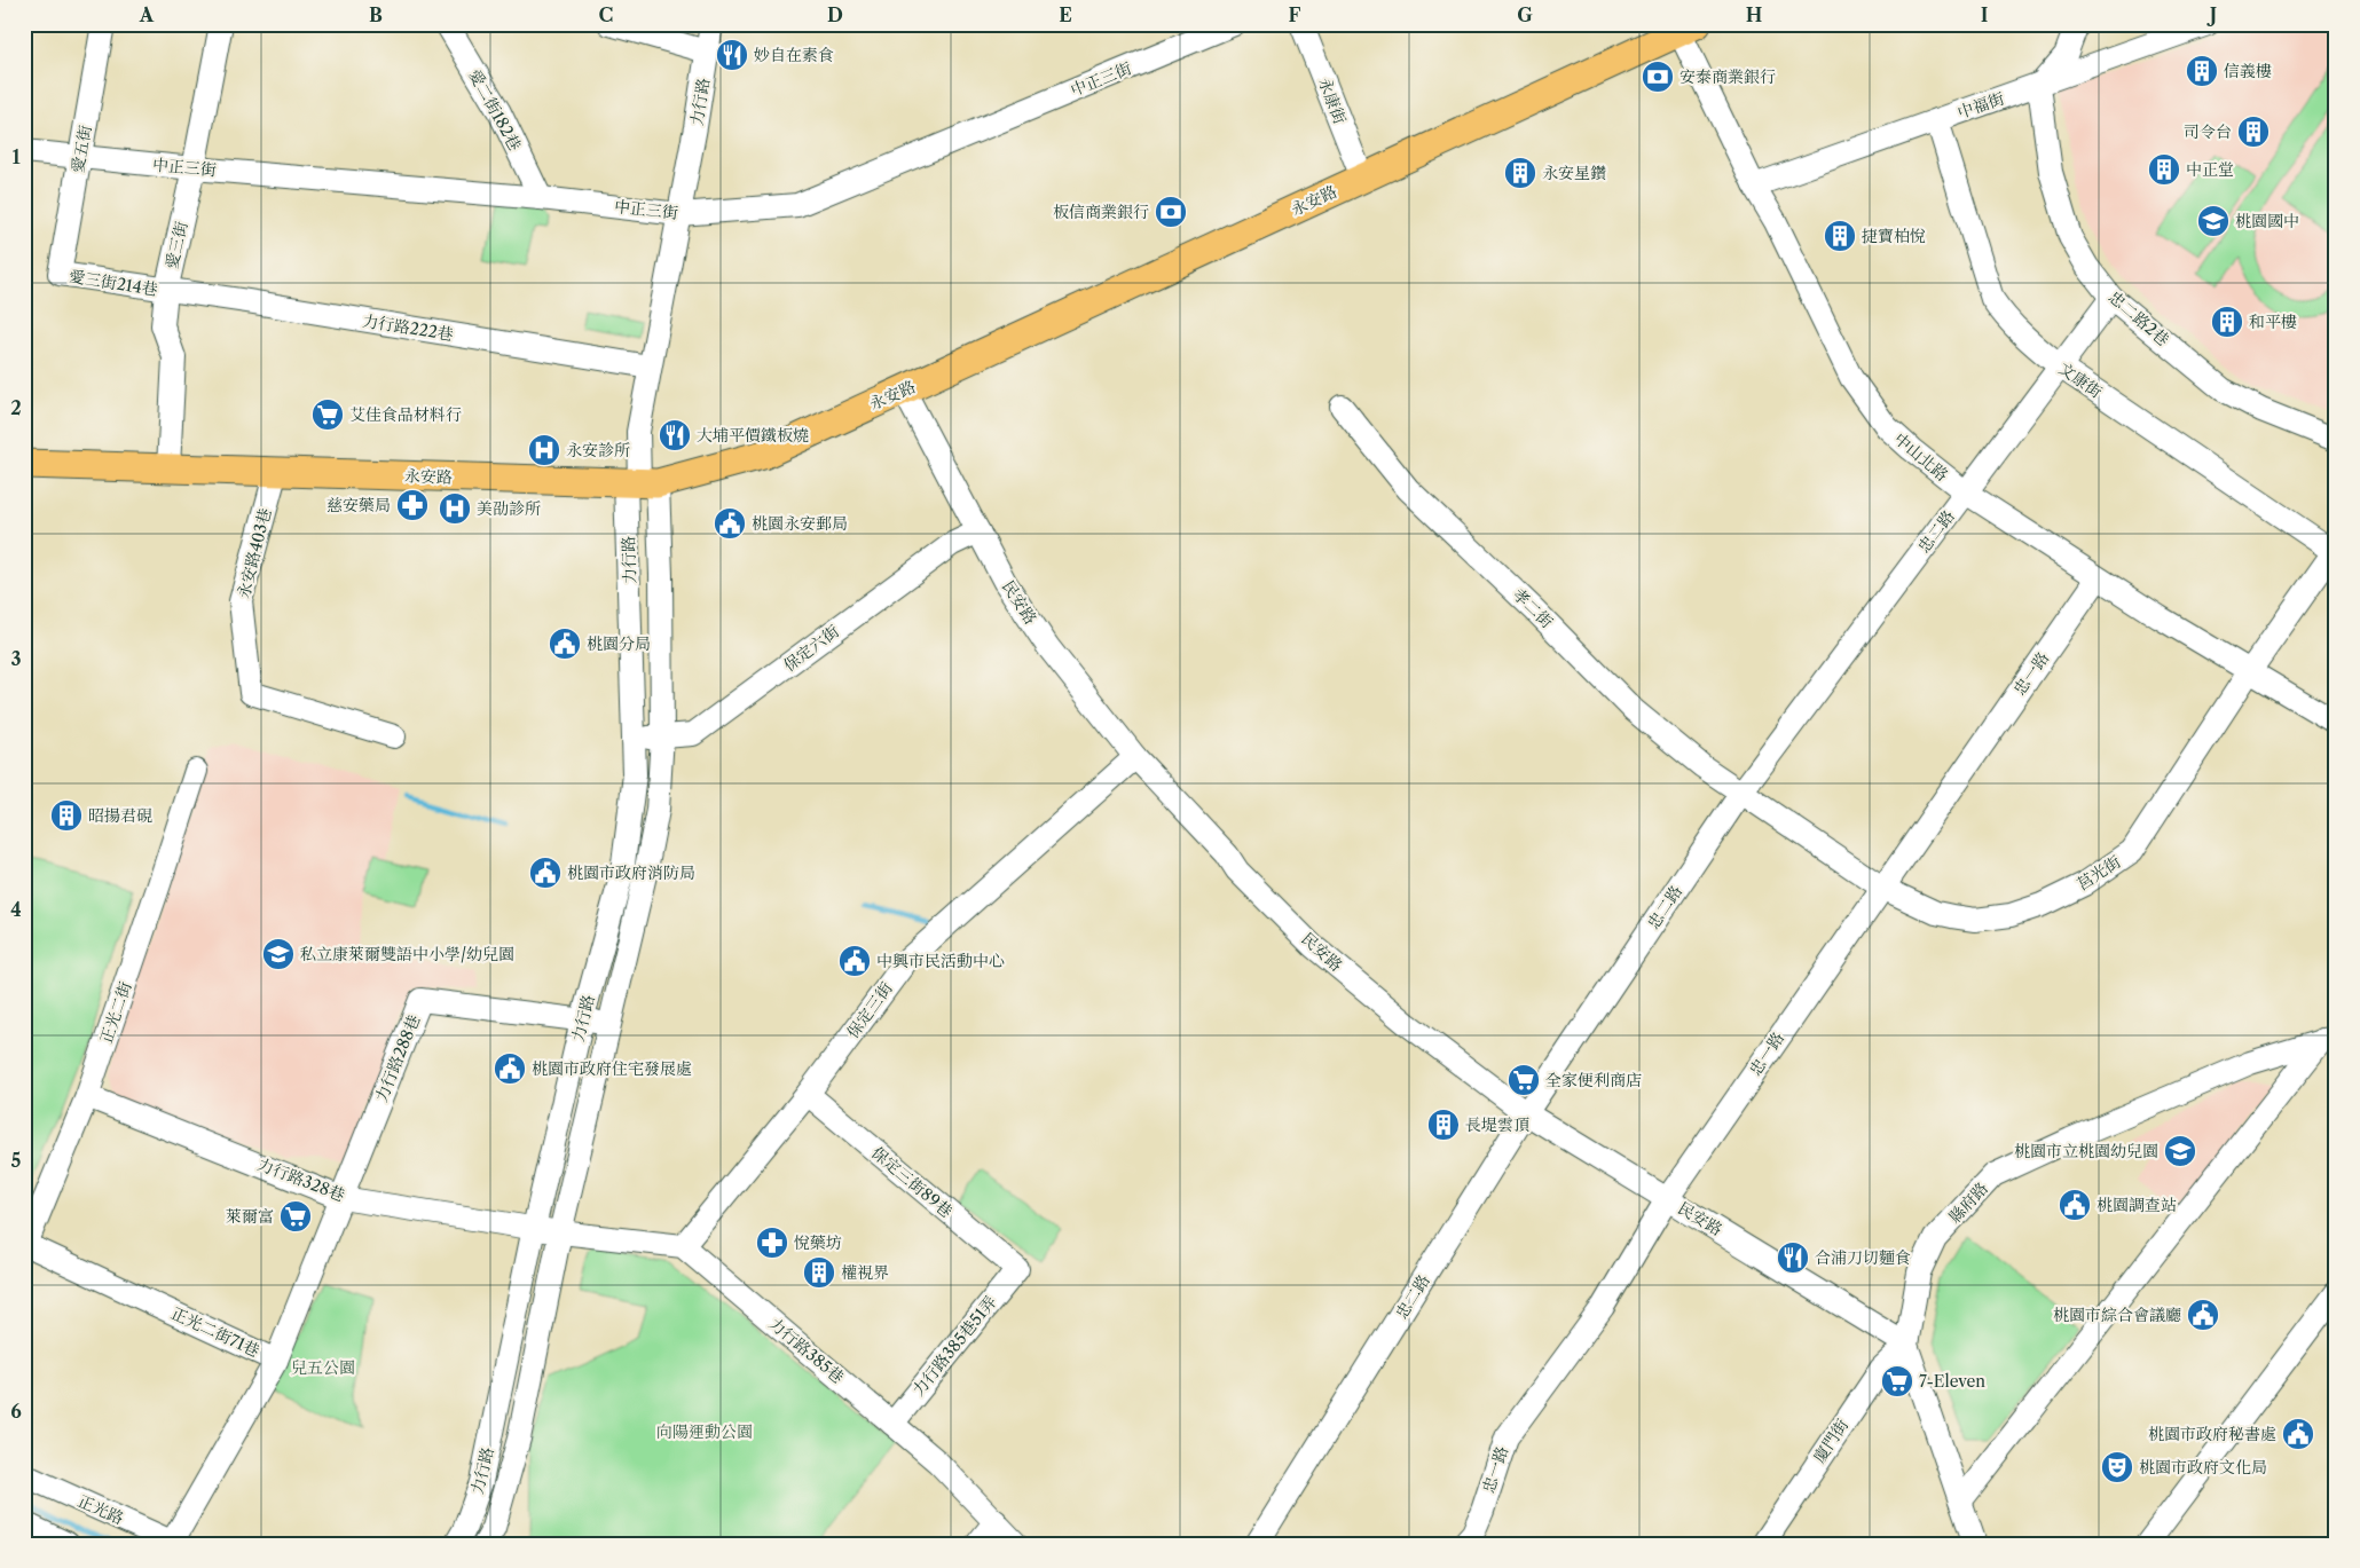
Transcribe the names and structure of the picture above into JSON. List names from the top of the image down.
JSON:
{
  "streets": {
    "main road": ["永安路"],
    "street": [
      "中正三街",
      "永康街",
      "力行路",
      "中福街",
      "愛二街182巷",
      "愛五街",
      "愛三街",
      "愛三街214巷",
      "忠二路2巷",
      "力行路222巷",
      "文康街",
      "中山北路",
      "忠二路",
      "永安路403巷",
      "民安路",
      "孝二街",
      "保定六街",
      "忠一路",
      "莒光街",
      "保定三街",
      "正光二街",
      "力行路288巷",
      "力行路328巷",
      "保定三街89巷",
      "縣府路",
      "正光二街71巷",
      "力行路385巷51弄",
      "力行路385巷",
      "廈門街",
      "正光路"
    ]
  },
  "crossings": [
    ["中正三街", "力行路"],
    ["中正三街", "愛二街182巷"],
    ["中正三街", "愛五街"],
    ["中正三街", "愛三街"],
    ["永康街", "永安路"],
    ["力行路", "永安路"],
    ["力行路", "力行路222巷"],
    ["力行路", "保定六街"],
    ["力行路", "力行路288巷"],
    ["力行路", "力行路328巷"],
    ["中福街", "忠二路2巷"],
    ["中福街", "文康街"],
    ["中福街", "中山北路"],
    ["愛五街", "愛三街214巷"],
    ["永安路", "愛三街"],
    ["永安路", "中山北路"],
    ["永安路", "永安路403巷"],
    ["永安路", "民安路"],
    ["愛三街", "愛三街214巷"],
    ["愛三街", "力行路222巷"],
    ["愛三街214巷", "力行路222巷"],
    ["忠二路2巷", "忠二路"],
    ["文康街", "忠二路"],
    ["文康街", "莒光街"],
    ["中山北路", "忠二路"],
    ["中山北路", "忠一路"],
    ["中山北路", "莒光街"],
    ["忠二路", "民安路"],
    ["忠二路", "孝二街"],
    ["忠二路", "莒光街"],
    ["民安路", "保定六街"],
    ["民安路", "忠一路"],
    ["民安路", "保定三街"],
    ["民安路", "縣府路"],
    ["民安路", "廈門街"],
    ["孝二街", "莒光街"],
    ["忠一路", "莒光街"],
    ["保定三街", "保定三街89巷"],
    ["保定三街", "力行路385巷"],
    ["正光二街", "力行路328巷"],
    ["正光二街", "正光二街71巷"],
    ["力行路288巷", "力行路328巷"],
    ["力行路288巷", "正光二街71巷"],
    ["力行路328巷", "正光二街71巷"],
    ["保定三街89巷", "力行路385巷51弄"],
    ["縣府路", "廈門街"],
    ["力行路385巷51弄", "力行路385巷"]
  ],
  "parks": ["兒五公園", "向陽運動公園"],
  "places": {
    "restaurant": ["妙自在素食", "大埔平價鐵板燒", "合浦刀切麵食"],
    "building": [
      "信義樓",
      "司令台",
      "中正堂",
      "永安星鑽",
      "捷寶柏悅",
      "和平樓",
      "昭揚君硯",
      "長堤雲頂",
      "權視界"
    ],
    "bank": ["安泰商業銀行", "板信商業銀行"],
    "school or university": ["桃園國中", "私立康萊爾雙語中小學/幼兒園", "桃園市立桃園幼兒園"],
    "supermarket": [
      "艾佳食品材料行",
      "全家便利商店",
      "萊爾富",
      "7-Eleven"
    ],
    "hospital": ["永安診所", "美劭診所"],
    "pharmacy": ["慈安藥局", "悅藥坊"],
    "public building": [
      "桃園永安郵局",
      "桃園分局",
      "桃園市政府消防局",
      "中興市民活動中心",
      "桃園市政府住宅發展處",
      "桃園調查站",
      "桃園市綜合會議廳",
      "桃園市政府秘書處"
    ],
    "theatre": ["桃園市政府文化局"]
  },
  "grid": {
    "columns": [
      "A",
      "B",
      "C",
      "D",
      "E",
      "F",
      "G",
      "H",
      "I",
      "J"
    ],
    "rows": [
      "1",
      "2",
      "3",
      "4",
      "5",
      "6"
    ]
  }
}
